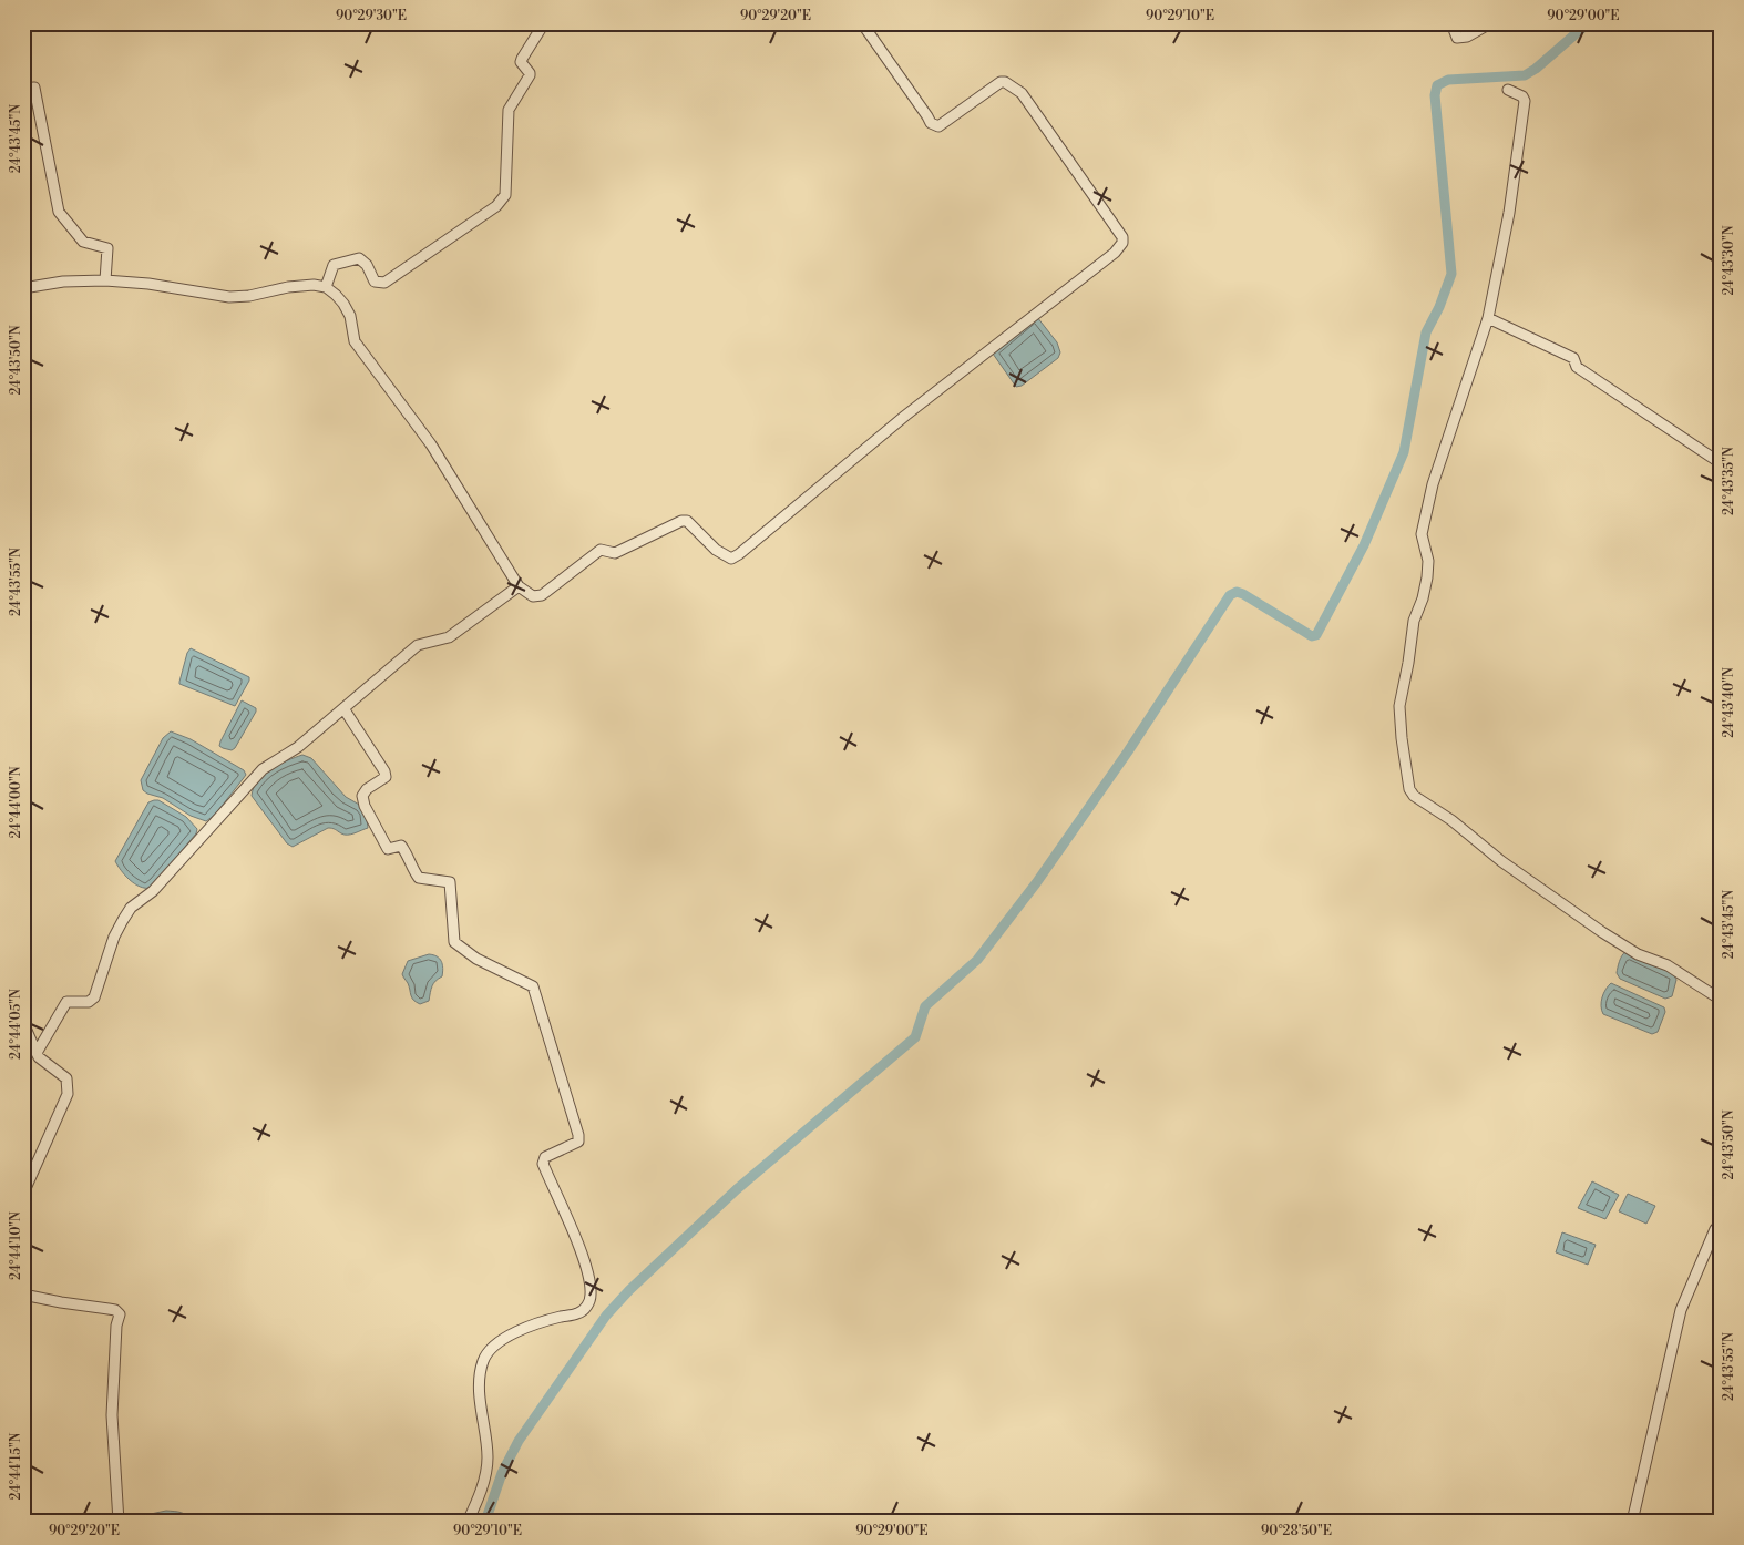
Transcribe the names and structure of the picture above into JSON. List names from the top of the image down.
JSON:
{
  "coordinates": [
    "90°29'30\"E",
    "90°29'20\"E",
    "90°29'10\"E",
    "90°29'00\"E",
    "24°43'45\"N",
    "24°43'30\"N",
    "24°43'50\"N",
    "24°43'35\"N",
    "24°43'55\"N",
    "24°43'40\"N",
    "24°44'00\"N",
    "24°44'05\"N",
    "24°44'10\"N",
    "24°44'15\"N",
    "90°28'50\"E"
  ]
}
